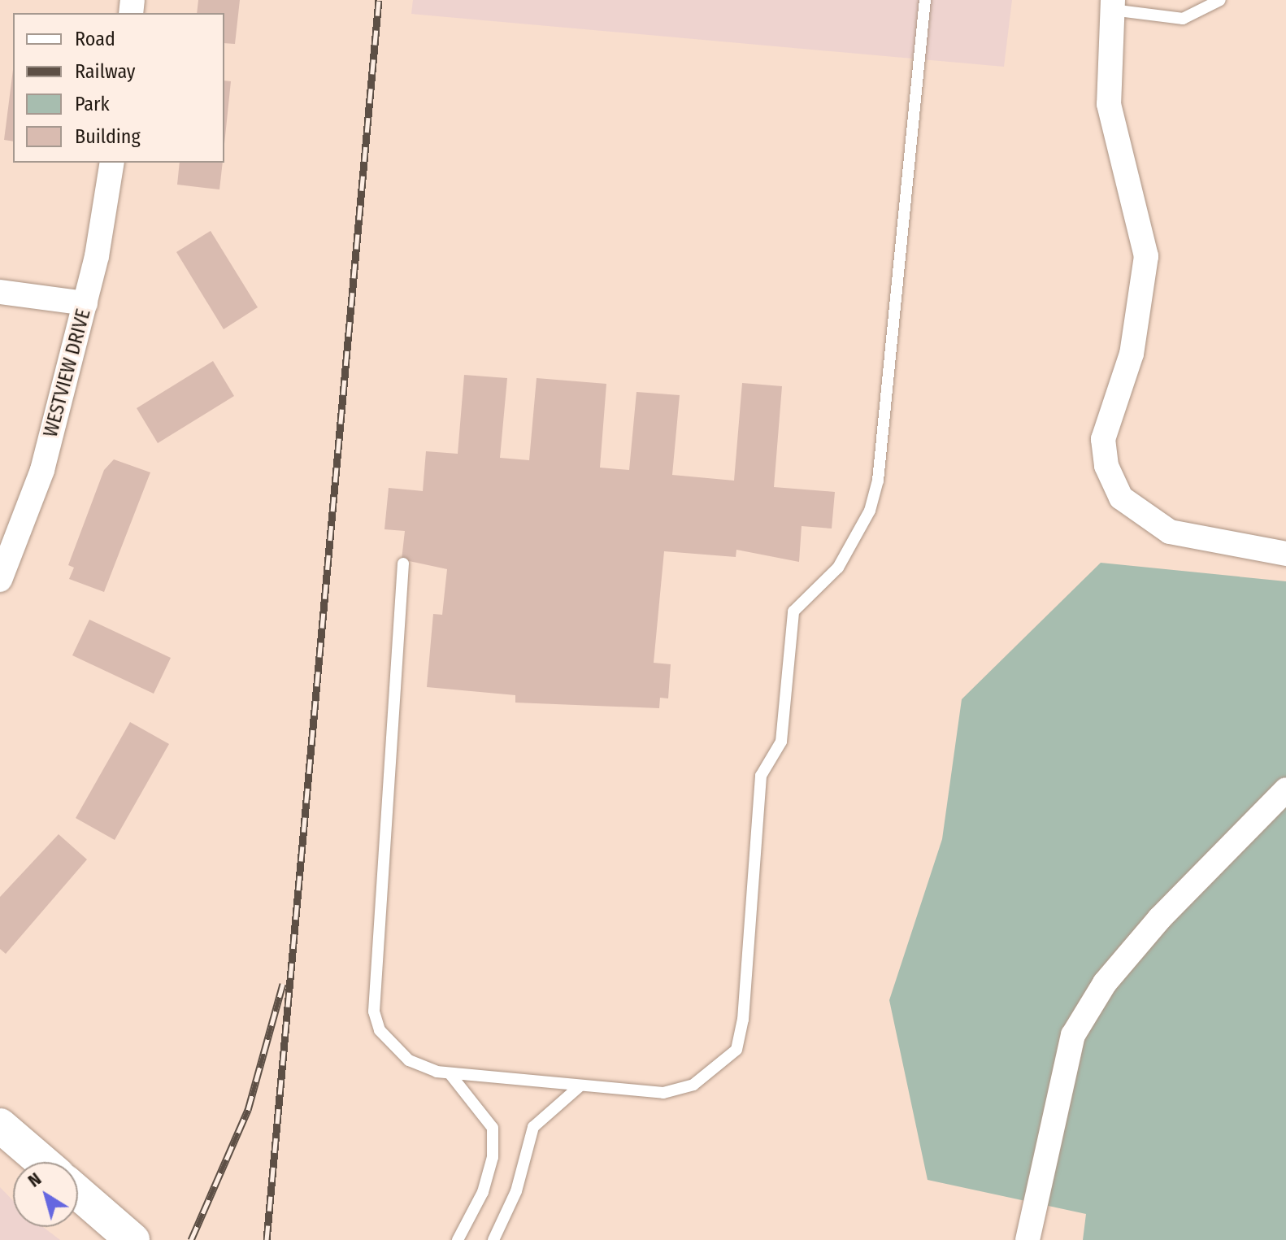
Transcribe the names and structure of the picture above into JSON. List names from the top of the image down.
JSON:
{
  "streets": {
    "street": ["WESTVIEW DRIVE"]
  },
  "legend": [
    "Road",
    "Railway",
    "Park",
    "Building"
  ],
  "north": "top left"
}
